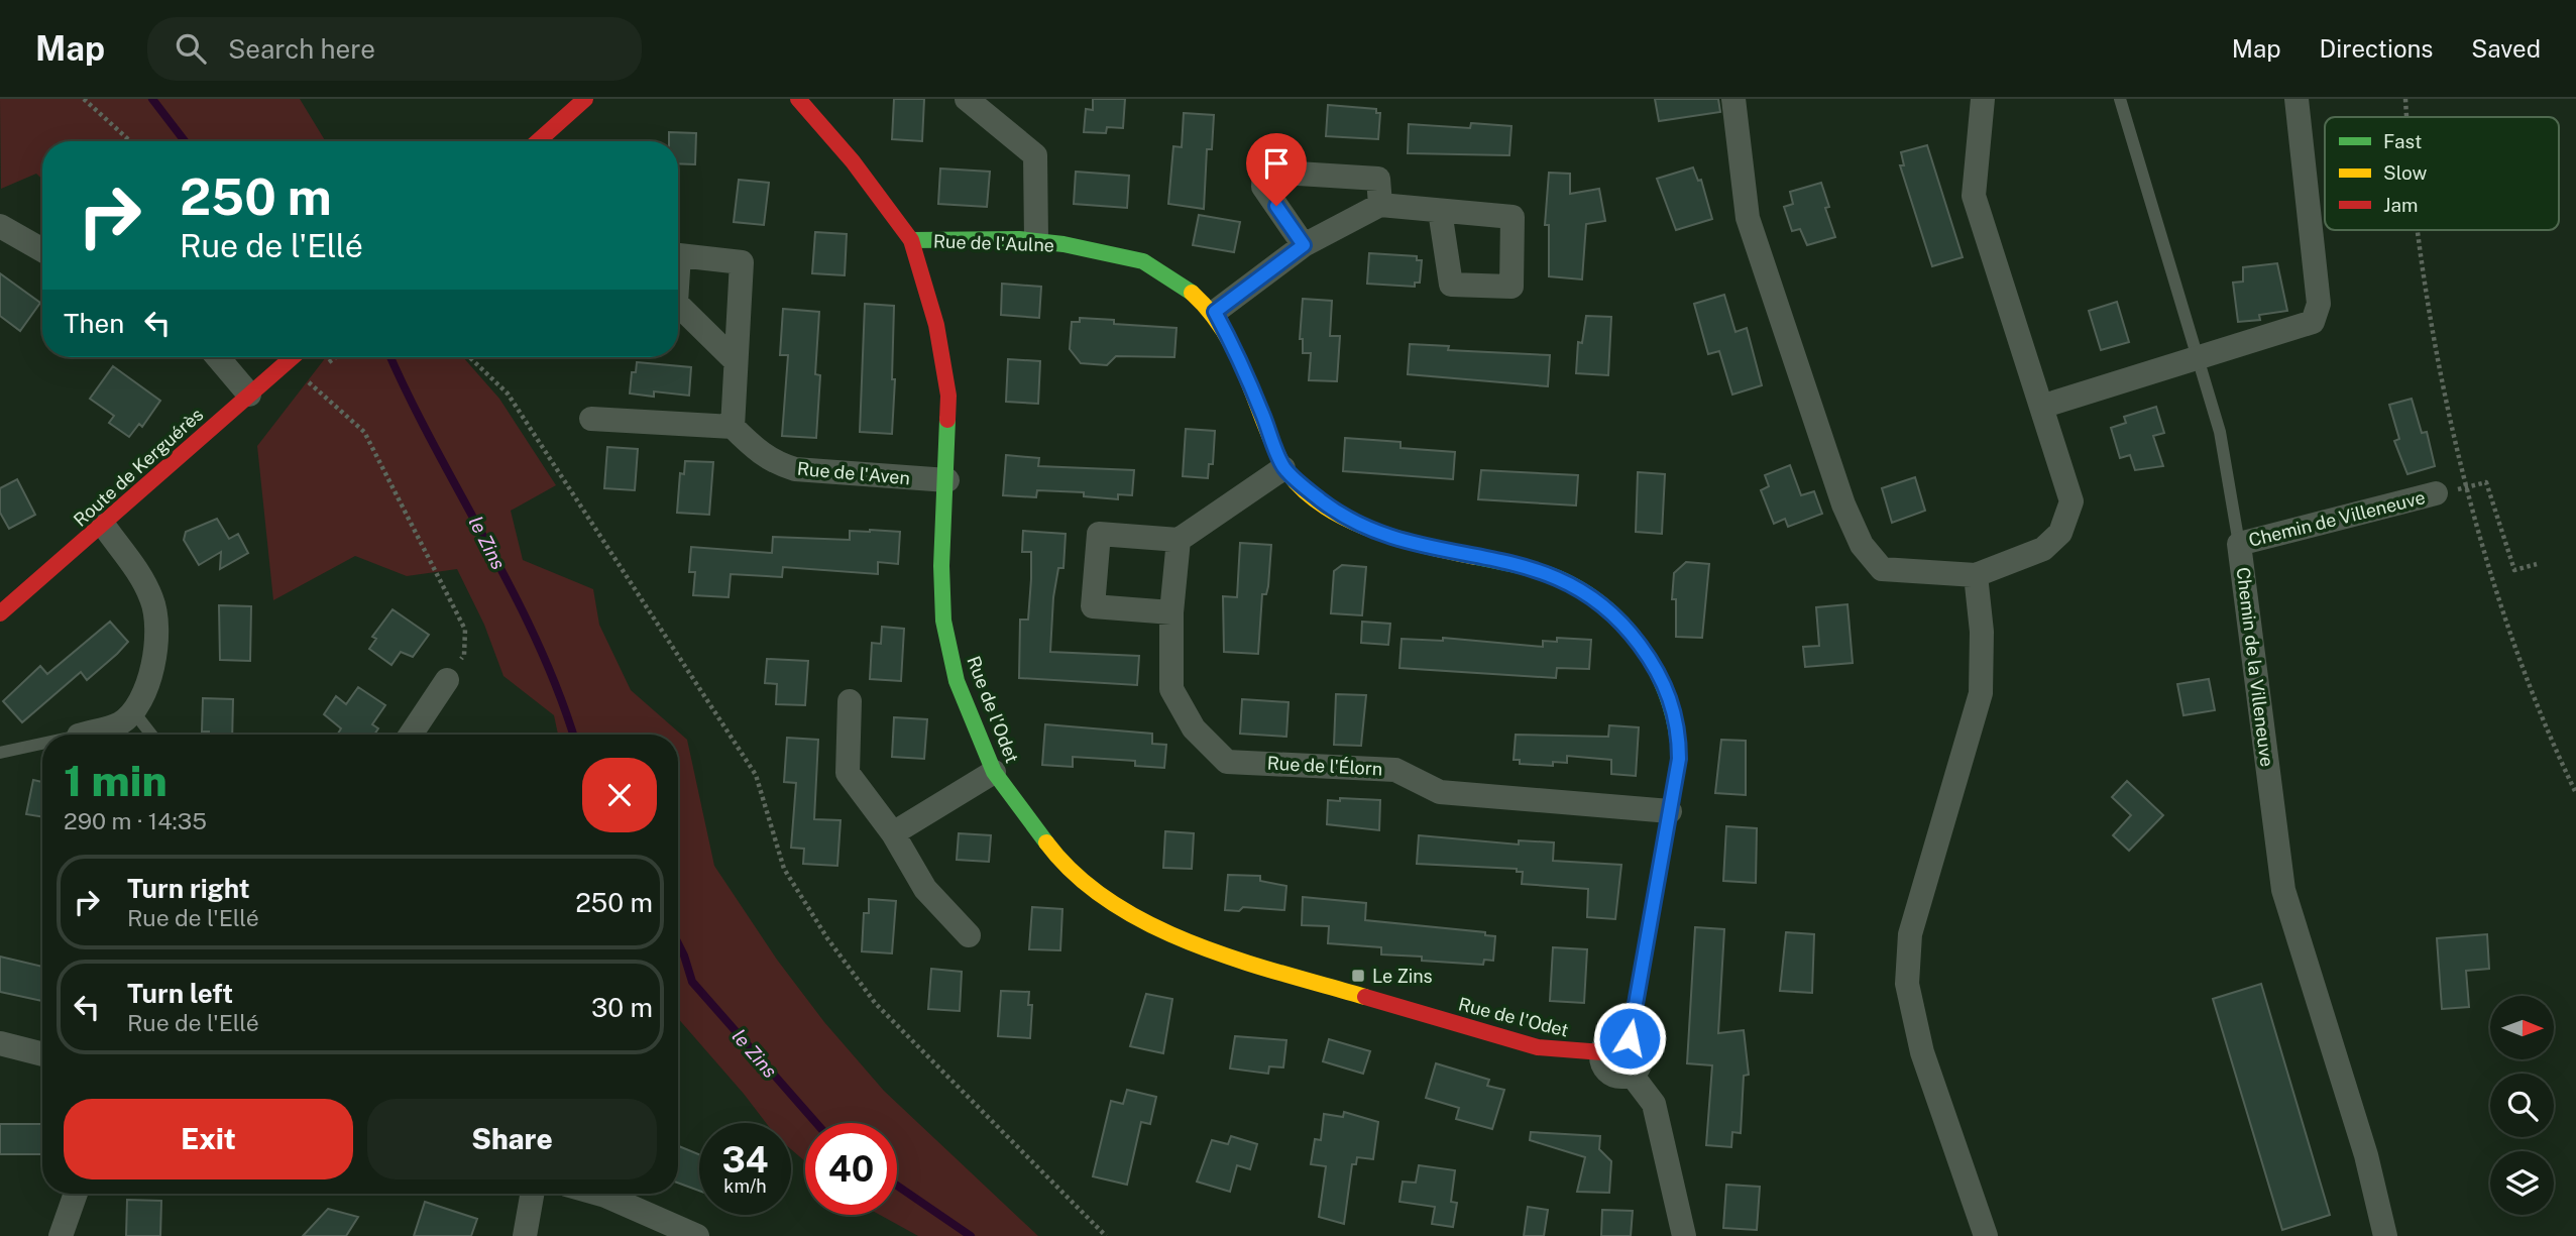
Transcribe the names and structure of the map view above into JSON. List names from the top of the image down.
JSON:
{
  "streets": {
    "street": [
      "Rue de l'Aulne",
      "Route de Kerguérès",
      "Rue de l'Aven",
      "Chemin de Villeneuve",
      "Chemin de la Villeneuve",
      "Rue de l'Odet",
      "Rue de l'Élorn"
    ]
  },
  "crossings": [
    ["Rue de l'Aulne", "Rue de l'Odet"],
    ["Rue de l'Aulne", "Rue de l'Élorn"],
    ["Rue de l'Aven", "Rue de l'Odet"],
    ["Chemin de Villeneuve", "Chemin de la Villeneuve"]
  ],
  "water": ["le Zins"],
  "places": {
    "transit": ["Le Zins"]
  },
  "legend": ["Fast", "Slow", "Jam"],
  "north": "right",
  "page": {
    "header": "Map",
    "search": "Search here",
    "nav": ["Map", "Directions", "Saved"],
    "turn": ["250 m", "Rue de l'Ellé"],
    "then": "Then",
    "heading": ["1 min", "290 m · 14:35"],
    "list": [
      {
        "name": "Turn right",
        "note": "Rue de l'Ellé",
        "value": "250 m"
      },
      {
        "name": "Turn left",
        "note": "Rue de l'Ellé",
        "value": "30 m"
      }
    ],
    "buttons": ["Exit", "Share"],
    "speed": "34 km/h",
    "limit": "40"
  }
}
